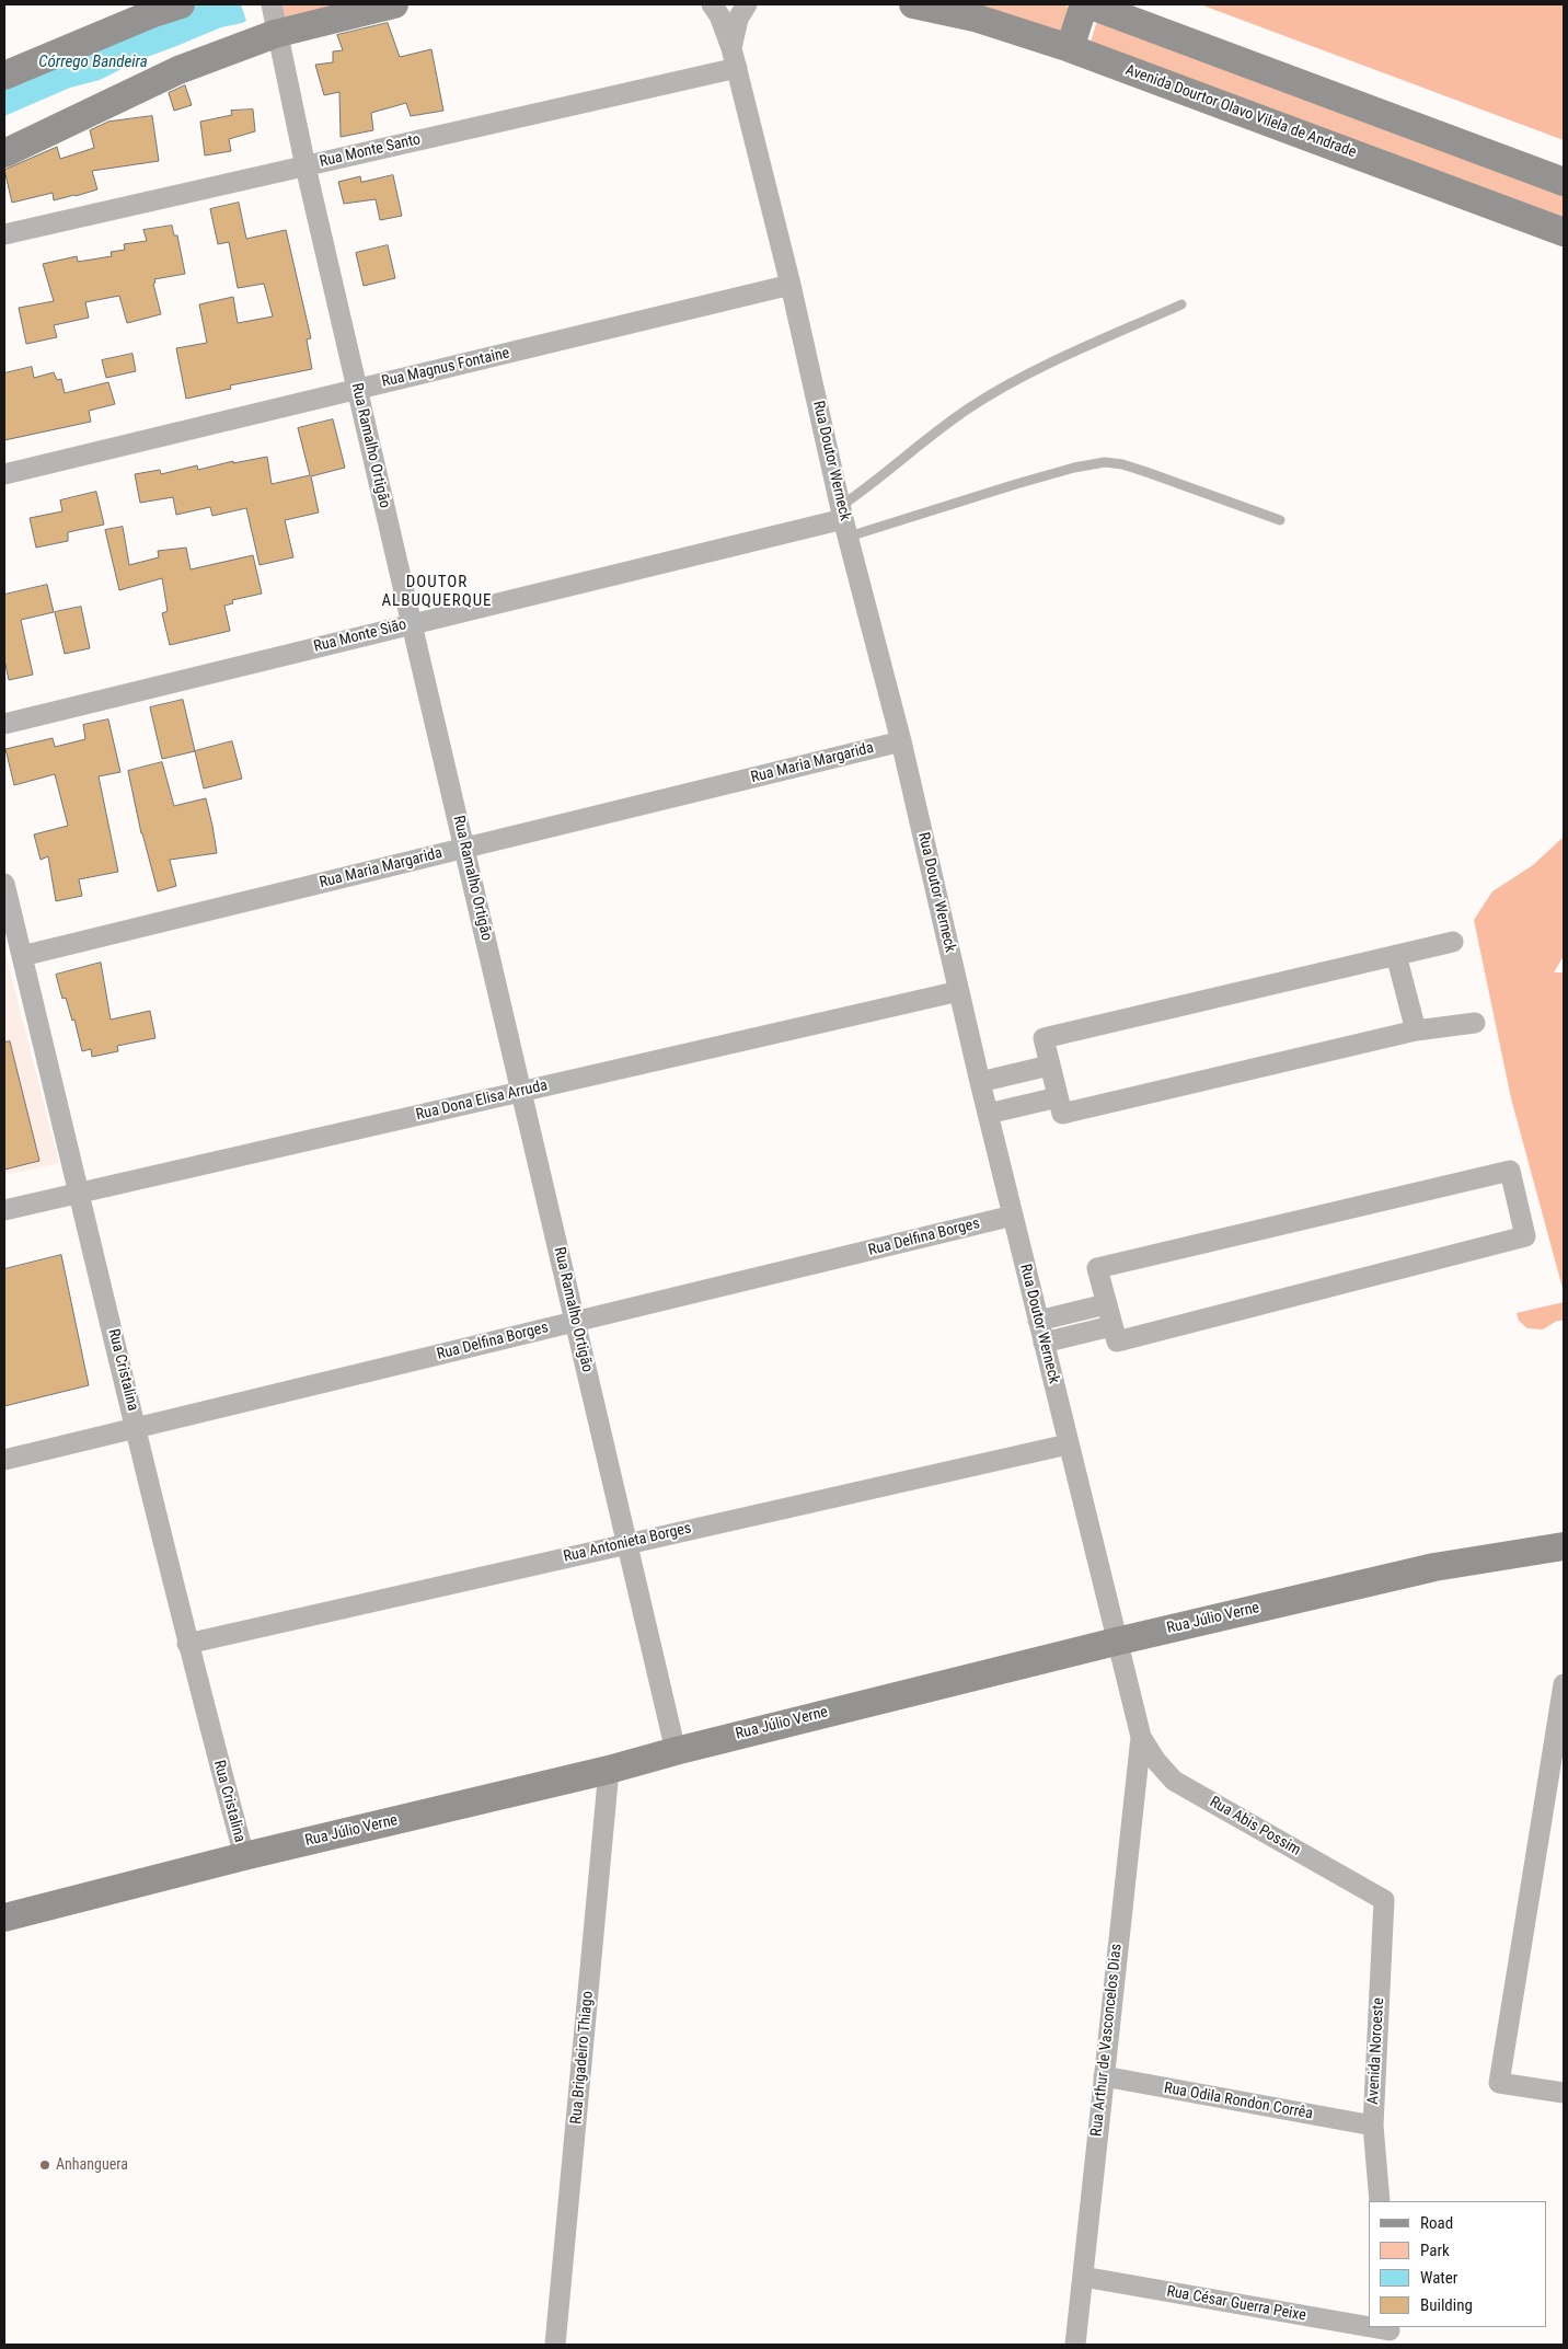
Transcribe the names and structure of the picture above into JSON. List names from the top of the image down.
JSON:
{
  "streets": {
    "main road": ["Avenida Dourtor Olavo Vilela de Andrade", "Rua Júlio Verne"],
    "street": [
      "Rua Monte Santo",
      "Rua Magnus Fontaine",
      "Rua Ramalho Ortigão",
      "Rua Doutor Werneck",
      "Rua Monte Sião",
      "Rua Maria Margarida",
      "Rua Dona Elisa Arruda",
      "Rua Delfina Borges",
      "Rua Cristalina",
      "Rua Antonieta Borges",
      "Rua Abis Possim",
      "Rua Arthur de Vasconcelos Dias",
      "Avenida Noroeste",
      "Rua Brigadeiro Thiago",
      "Rua Odila Rondon Corrêa",
      "Rua César Guerra Peixe"
    ]
  },
  "crossings": [
    ["Rua Monte Santo", "Rua Ramalho Ortigão"],
    ["Rua Monte Santo", "Rua Doutor Werneck"],
    ["Rua Magnus Fontaine", "Rua Ramalho Ortigão"],
    ["Rua Magnus Fontaine", "Rua Doutor Werneck"],
    ["Rua Ramalho Ortigão", "Rua Monte Sião"],
    ["Rua Ramalho Ortigão", "Rua Maria Margarida"],
    ["Rua Ramalho Ortigão", "Rua Dona Elisa Arruda"],
    ["Rua Ramalho Ortigão", "Rua Delfina Borges"],
    ["Rua Ramalho Ortigão", "Rua Antonieta Borges"],
    ["Rua Ramalho Ortigão", "Rua Júlio Verne"],
    ["Rua Doutor Werneck", "Rua Monte Sião"],
    ["Rua Doutor Werneck", "Rua Maria Margarida"],
    ["Rua Doutor Werneck", "Rua Dona Elisa Arruda"],
    ["Rua Doutor Werneck", "Rua Delfina Borges"],
    ["Rua Doutor Werneck", "Rua Antonieta Borges"],
    ["Rua Doutor Werneck", "Rua Júlio Verne"],
    ["Rua Doutor Werneck", "Rua Abis Possim"],
    ["Rua Doutor Werneck", "Rua Arthur de Vasconcelos Dias"],
    ["Rua Maria Margarida", "Rua Cristalina"],
    ["Rua Dona Elisa Arruda", "Rua Cristalina"],
    ["Rua Delfina Borges", "Rua Cristalina"],
    ["Rua Cristalina", "Rua Antonieta Borges"],
    ["Rua Cristalina", "Rua Júlio Verne"],
    ["Rua Júlio Verne", "Rua Brigadeiro Thiago"],
    ["Rua Abis Possim", "Rua Arthur de Vasconcelos Dias"],
    ["Rua Abis Possim", "Avenida Noroeste"],
    ["Rua Arthur de Vasconcelos Dias", "Rua Odila Rondon Corrêa"],
    ["Rua Arthur de Vasconcelos Dias", "Rua César Guerra Peixe"],
    ["Avenida Noroeste", "Rua Odila Rondon Corrêa"]
  ],
  "districts": ["DOUTOR ALBUQUERQUE"],
  "water": ["Córrego Bandeira"],
  "places": ["Anhanguera"],
  "legend": [
    "Road",
    "Park",
    "Water",
    "Building"
  ]
}
